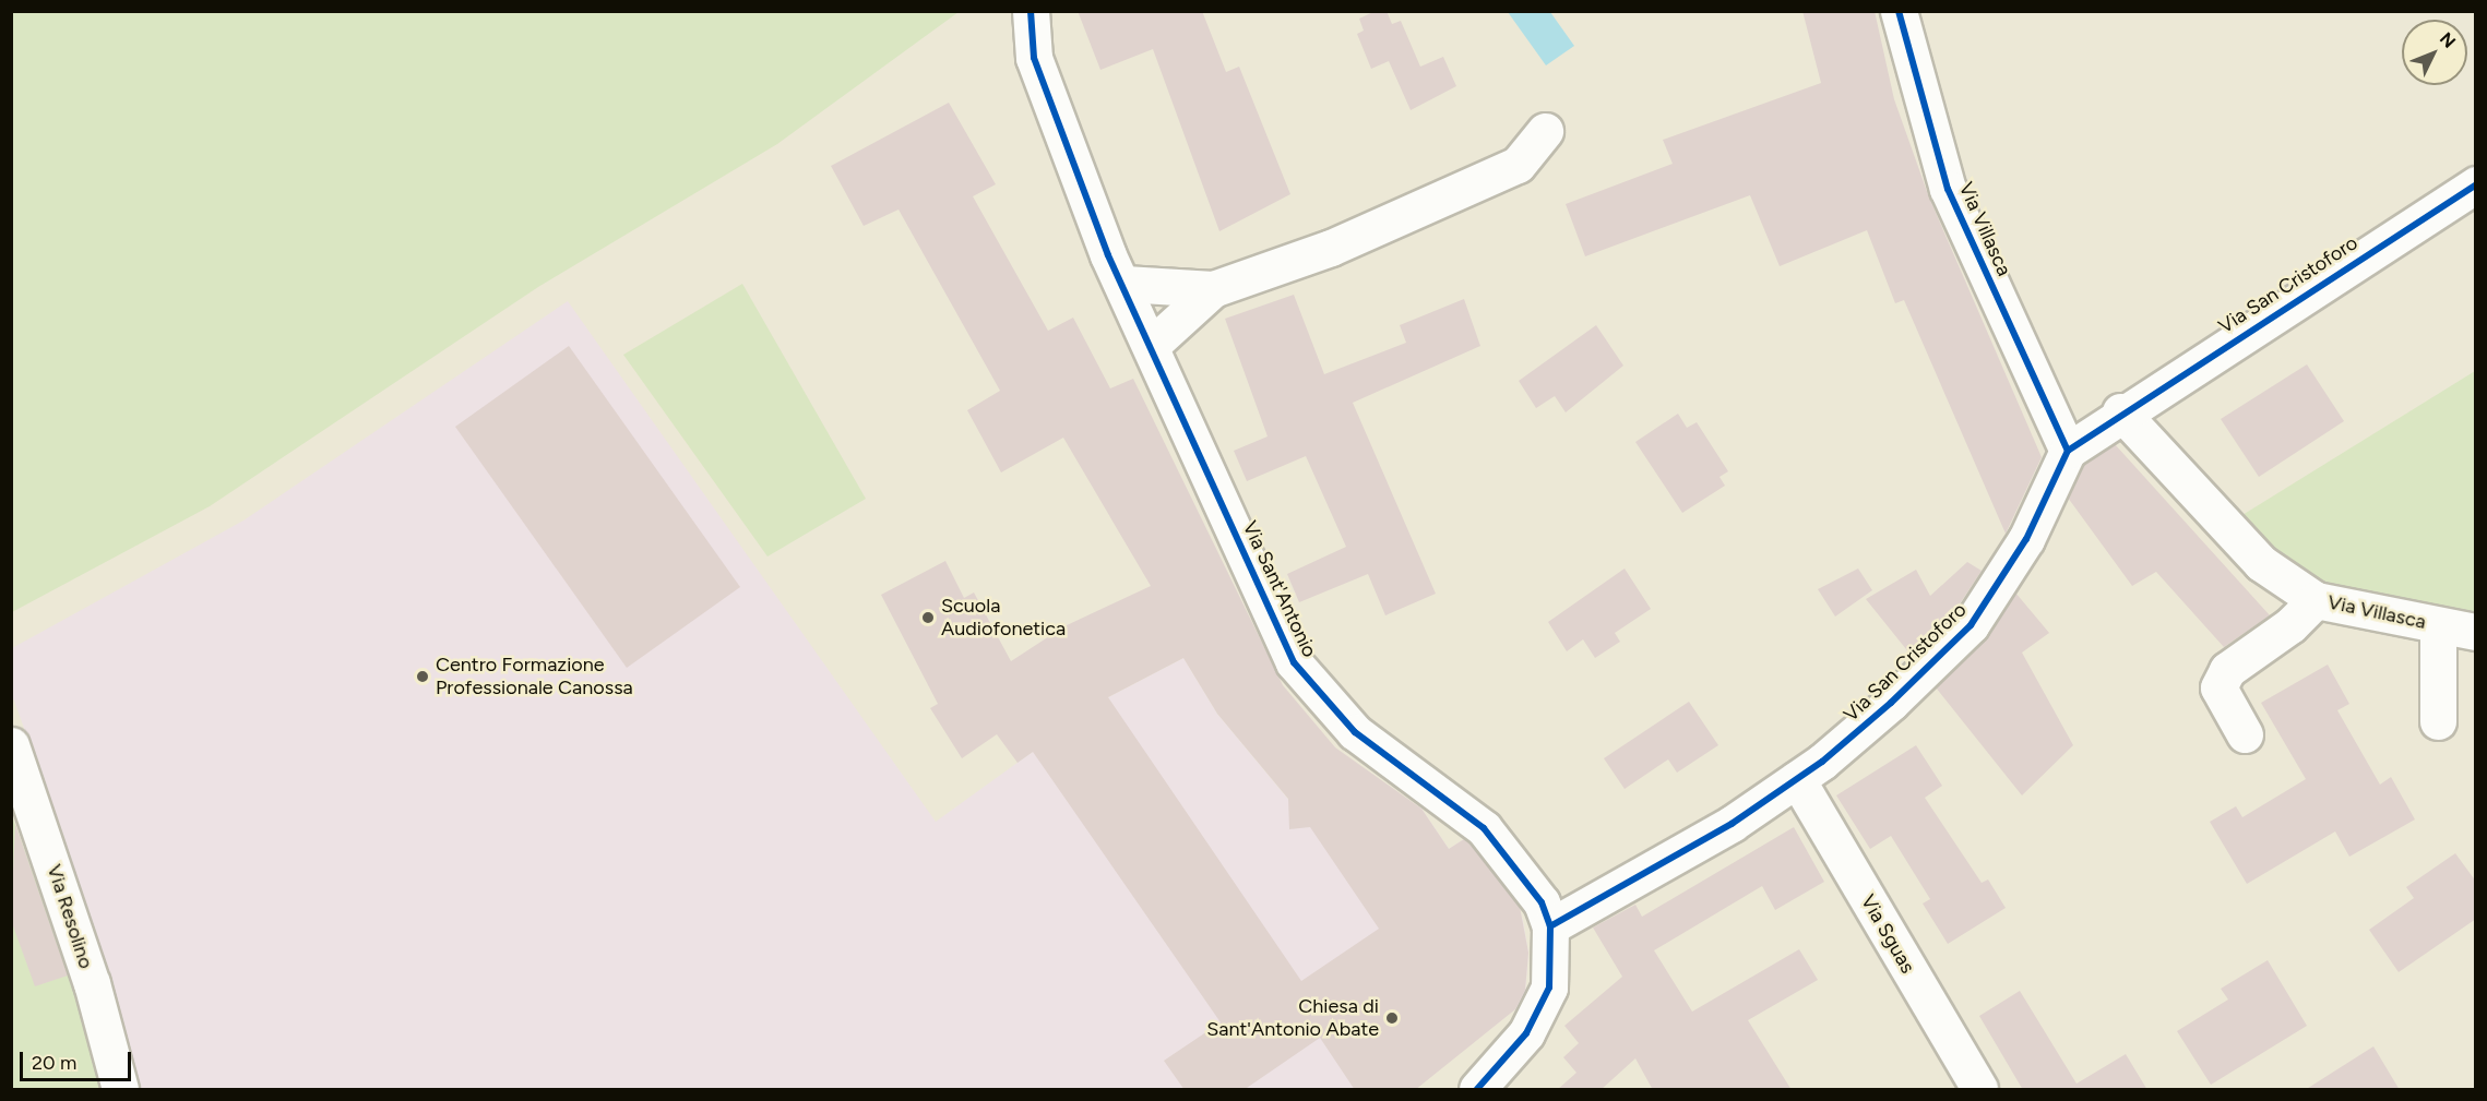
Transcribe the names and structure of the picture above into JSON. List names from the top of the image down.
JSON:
{
  "streets": {
    "street": [
      "Via Villasca",
      "Via San Cristoforo",
      "Via Sant'Antonio",
      "Via Resolino",
      "Via Sguas"
    ]
  },
  "crossings": [
    ["Via Villasca", "Via San Cristoforo"],
    ["Via San Cristoforo", "Via Sant'Antonio"],
    ["Via San Cristoforo", "Via Sguas"]
  ],
  "places": ["Scuola Audiofonetica", "Centro Formazione Professionale Canossa", "Chiesa di Sant'Antonio Abate"],
  "scale_bar": "20 m",
  "north": "top right"
}
